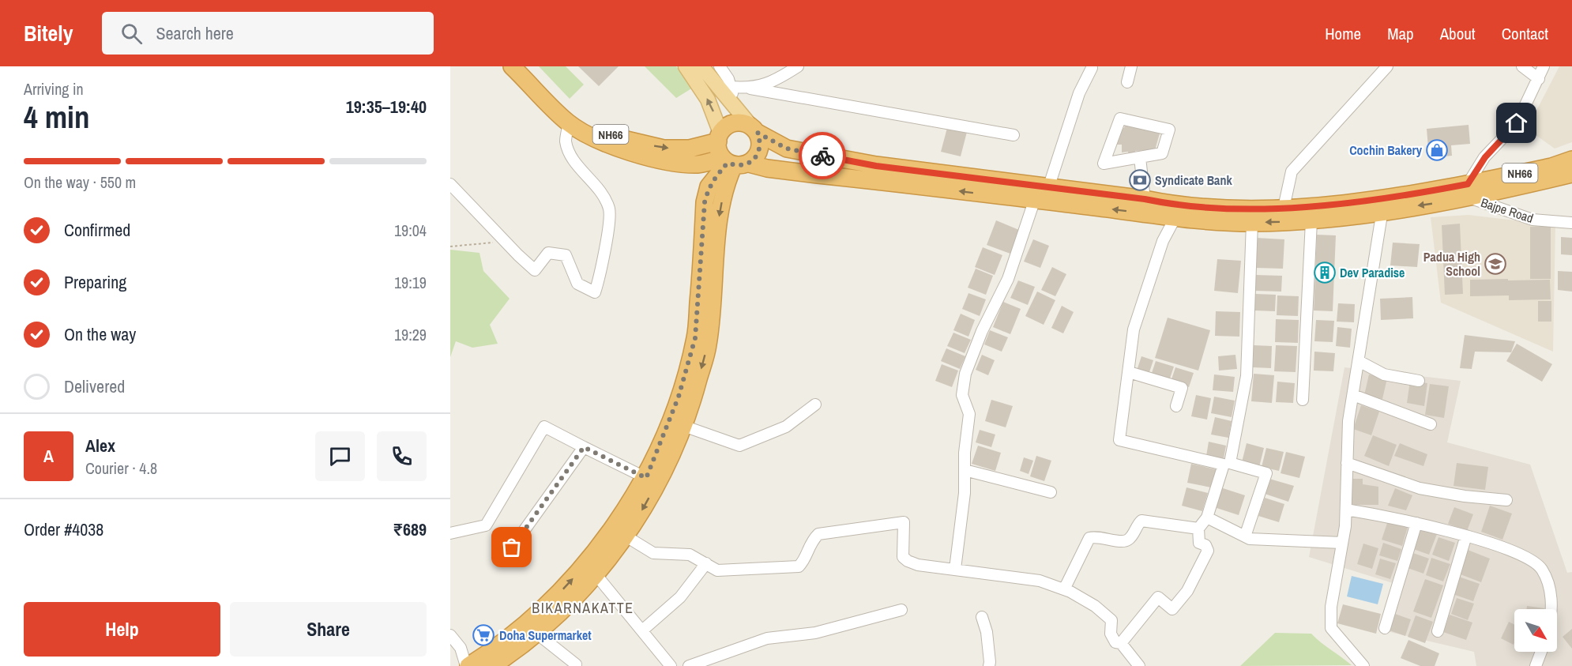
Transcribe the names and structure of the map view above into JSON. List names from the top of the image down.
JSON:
{
  "streets": {
    "highway": ["NH66"],
    "street": ["Bajpe Road"]
  },
  "crossings": [
    ["NH66", "Bajpe Road"]
  ],
  "districts": ["BIKARNAKATTE"],
  "places": {
    "shop": ["Cochin Bakery"],
    "bank": ["Syndicate Bank"],
    "school or university": ["Padua High School"],
    "building": ["Dev Paradise"],
    "supermarket": ["Doha Supermarket"]
  },
  "north": "bottom right",
  "page": {
    "header": "Bitely",
    "search": "Search here",
    "nav": [
      "Home",
      "Map",
      "About",
      "Contact"
    ],
    "heading": ["4 min", "Arriving in", "19:35–19:40"],
    "panel": [
      "Alex",
      "Courier · 4.8",
      "Order #4038",
      "₹689"
    ],
    "bar": "On the way · 550 m",
    "list": [
      ["Confirmed", "19:04"],
      ["Preparing", "19:19"],
      ["On the way", "19:29"],
      "Delivered"
    ],
    "round": "A",
    "buttons": ["Help", "Share"]
  }
}
